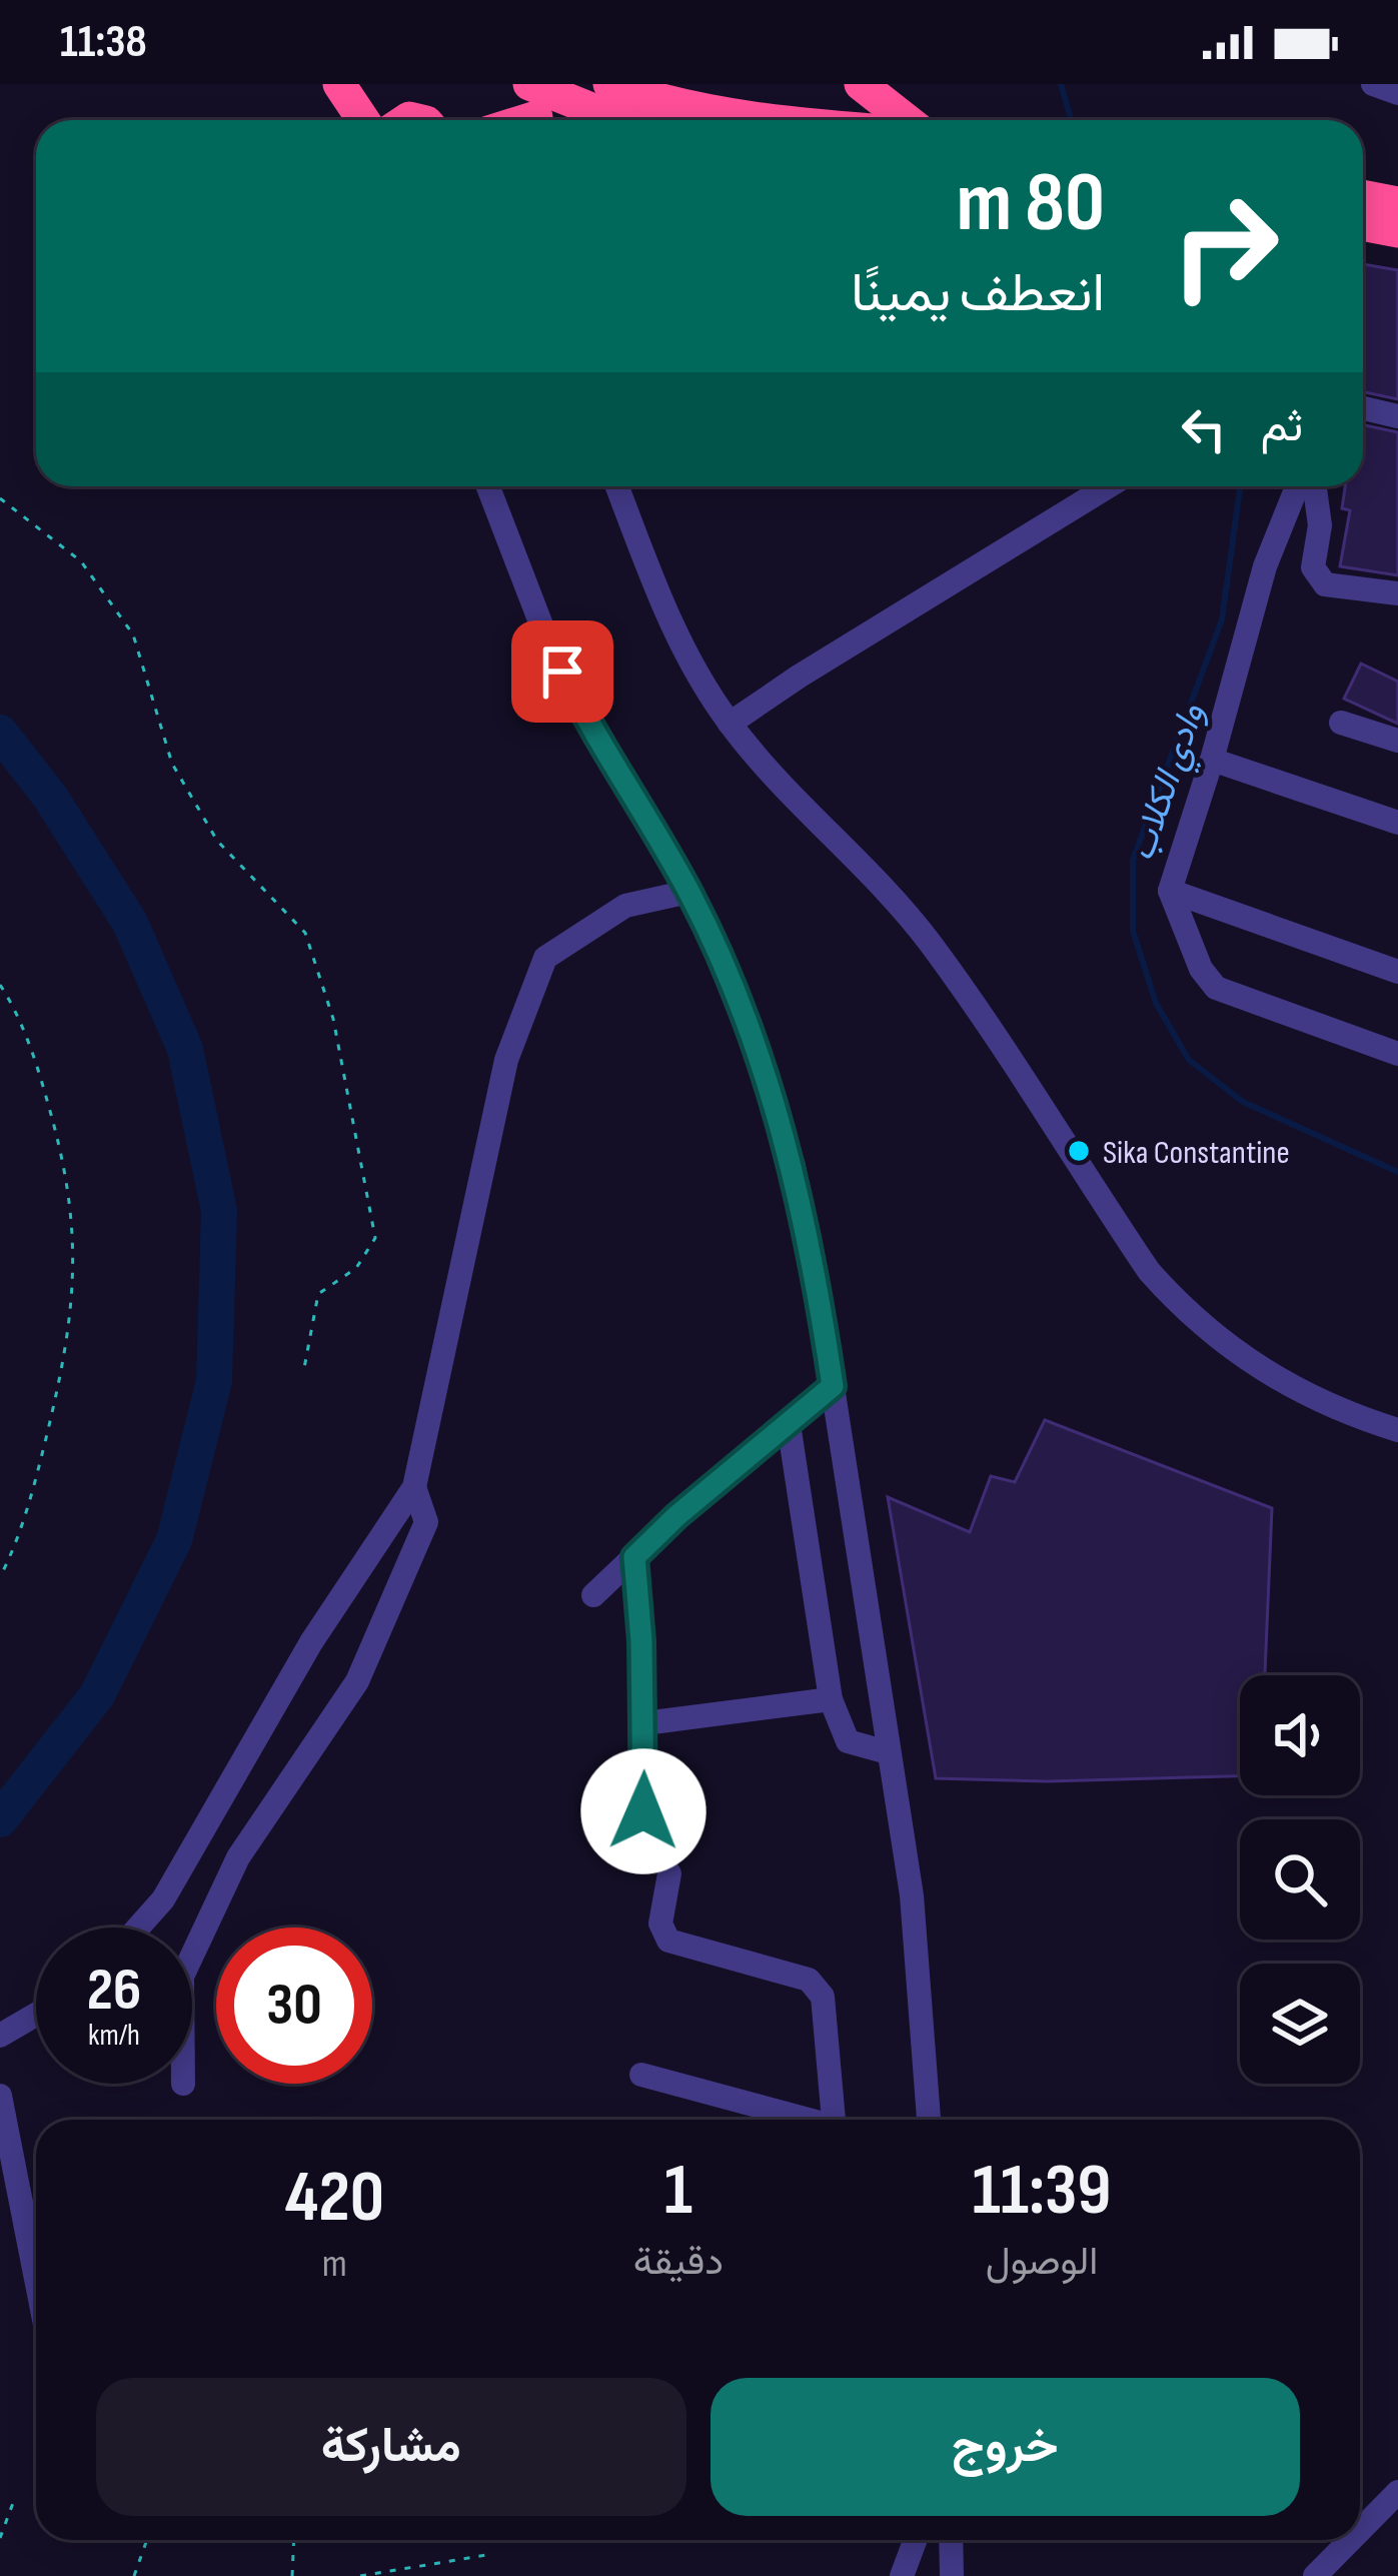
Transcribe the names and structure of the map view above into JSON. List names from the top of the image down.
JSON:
{
  "water": ["وادي الكلاب"],
  "places": ["Sika Constantine"],
  "page": {
    "status": "11:38",
    "turn": ["80 m", "انعطف يمينًا"],
    "then": "ثم",
    "speed": "26 km/h",
    "limit": "30",
    "eta": [
      "11:39",
      "الوصول",
      "1",
      "دقيقة",
      "420",
      "m"
    ],
    "buttons": ["خروج", "مشاركة"]
  }
}
